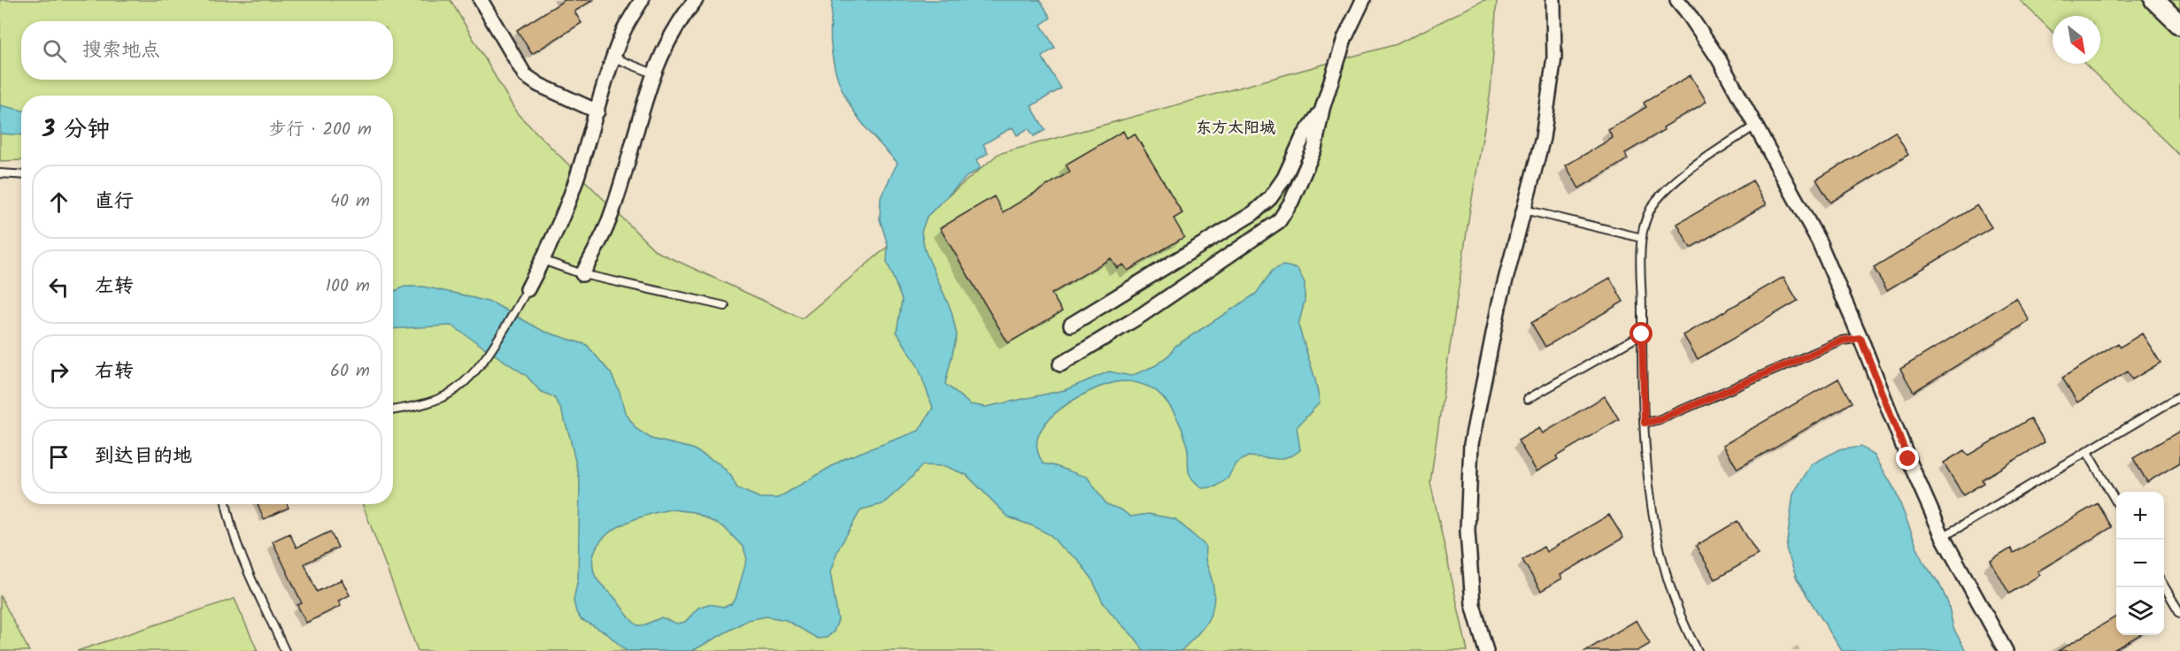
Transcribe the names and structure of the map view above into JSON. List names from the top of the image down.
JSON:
{
  "districts": ["东方太阳城"],
  "north": "bottom right",
  "page": {
    "search": "搜索地点",
    "heading": ["3 分钟", "步行 · 200 m"],
    "list": [
      ["直行", "40 m"],
      ["左转", "100 m"],
      ["右转", "60 m"],
      "到达目的地"
    ],
    "map_buttons": ["+", "−"]
  }
}
